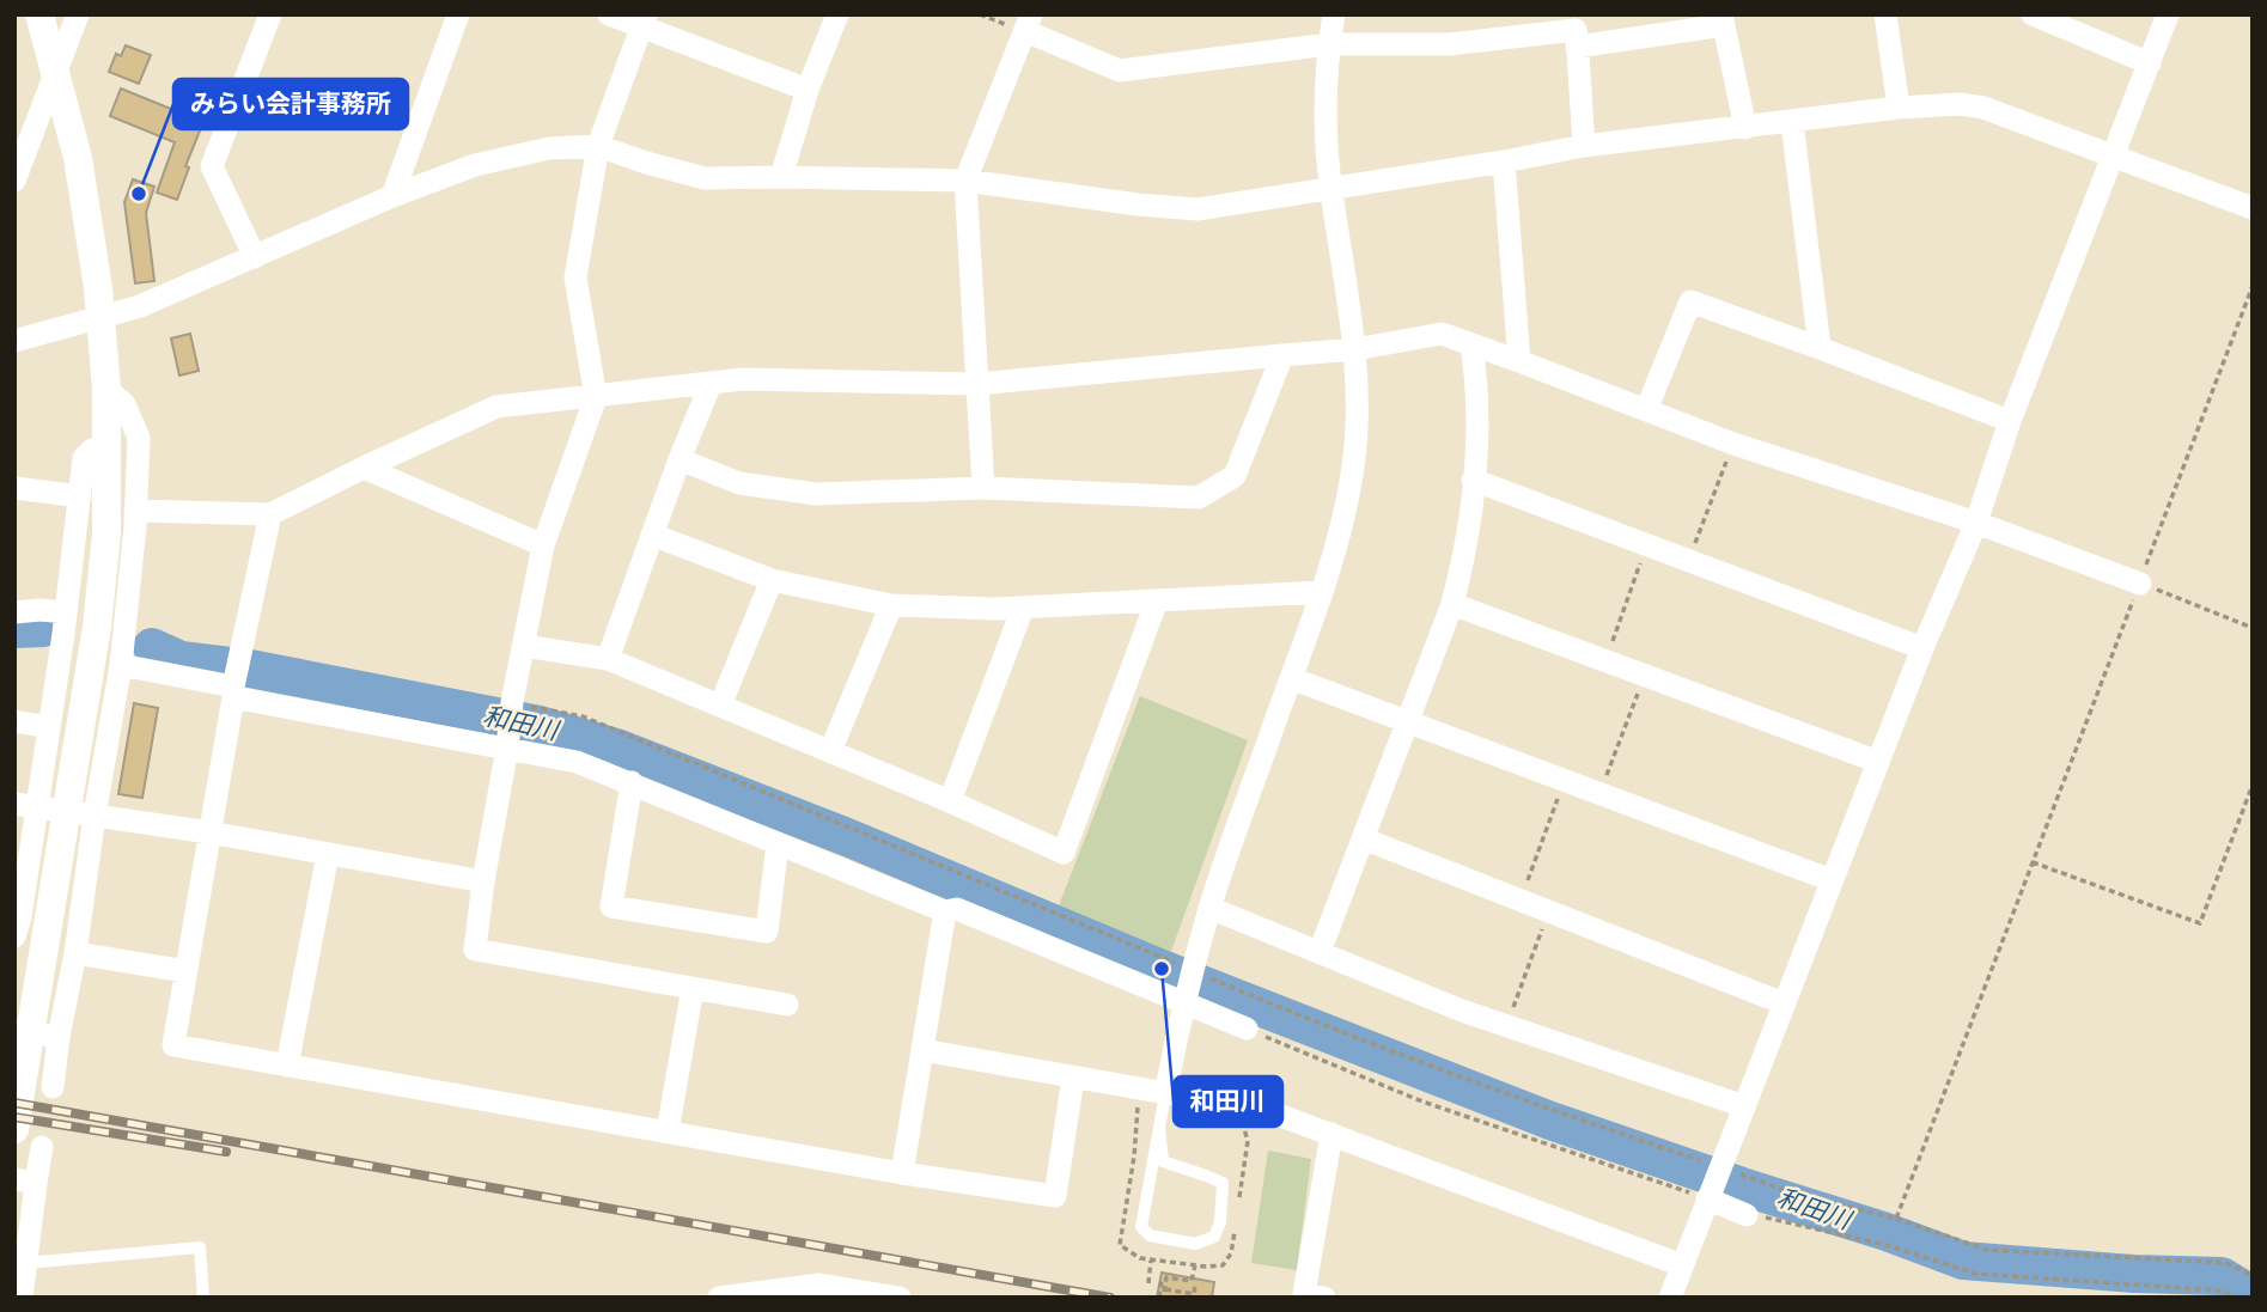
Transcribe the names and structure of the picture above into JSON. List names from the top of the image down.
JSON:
{
  "water": ["和田川"],
  "places": ["みらい会計事務所", "和田川"]
}
